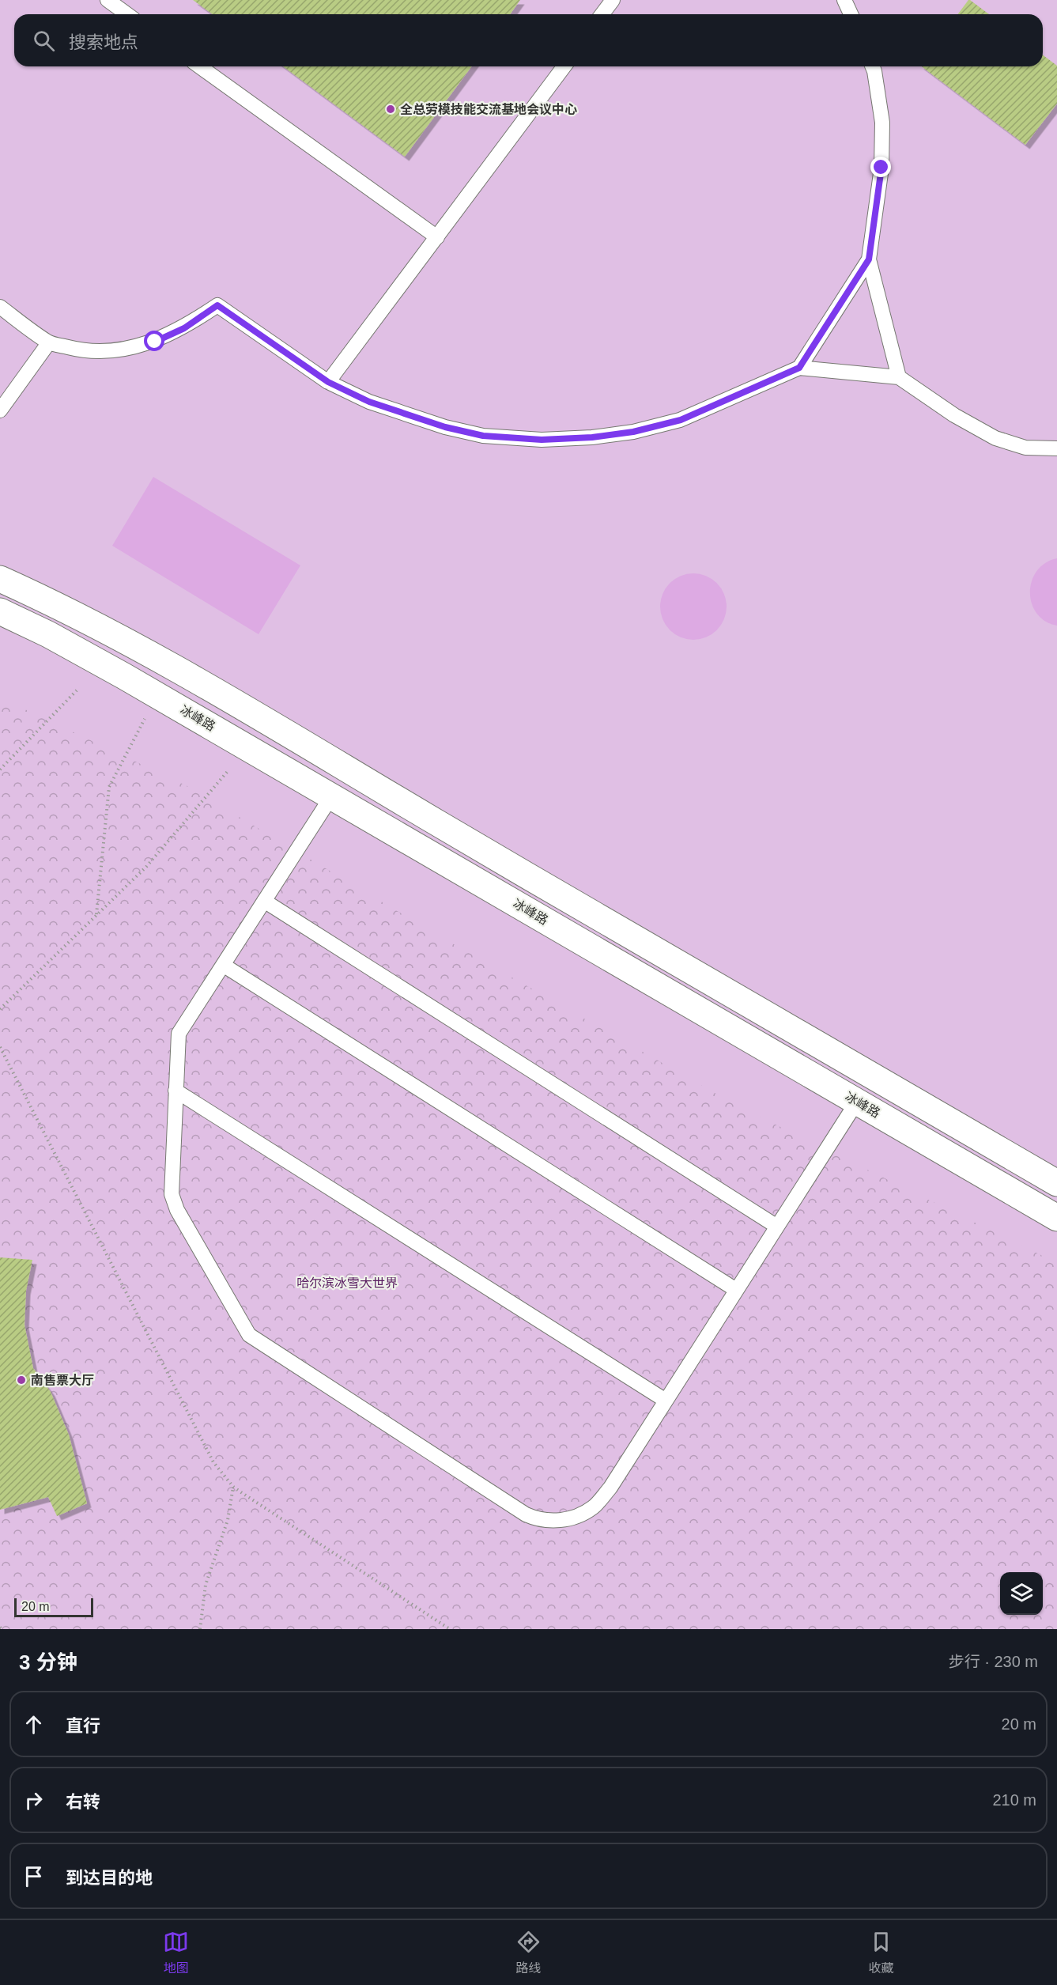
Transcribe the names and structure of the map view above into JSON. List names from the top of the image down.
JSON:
{
  "streets": {
    "street": ["冰峰路"]
  },
  "parks": ["哈尔滨冰雪大世界"],
  "places": ["全总劳模技能交流基地会议中心", "南售票大厅"],
  "scale_bar": "20 m",
  "page": {
    "search": "搜索地点",
    "scale": "20 m",
    "heading": ["3 分钟", "步行 · 230 m"],
    "list": [
      ["直行", "20 m"],
      ["右转", "210 m"],
      "到达目的地"
    ],
    "nav": ["地图", "路线", "收藏"]
  }
}
